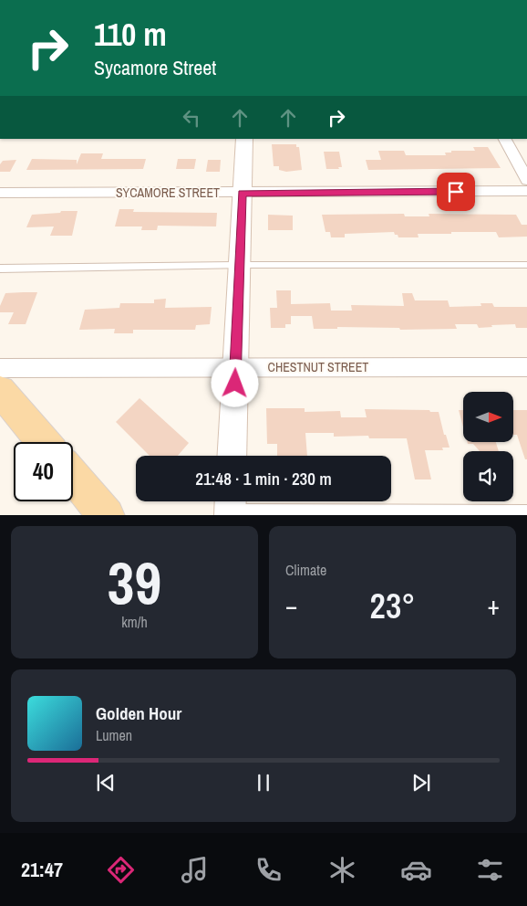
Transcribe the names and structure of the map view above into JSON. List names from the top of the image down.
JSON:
{
  "streets": {
    "street": ["SYCAMORE STREET", "CHESTNUT STREET"]
  },
  "north": "right",
  "page": {
    "turn": ["110 m", "Sycamore Street"],
    "limit": "40",
    "trip": "21:48 · 1 min · 230 m",
    "tile": [
      ["39", "km/h"],
      "Climate"
    ],
    "heat": ["−", "23°", "+"],
    "song": ["Golden Hour", "Lumen"],
    "tabs": "21:47"
  }
}
